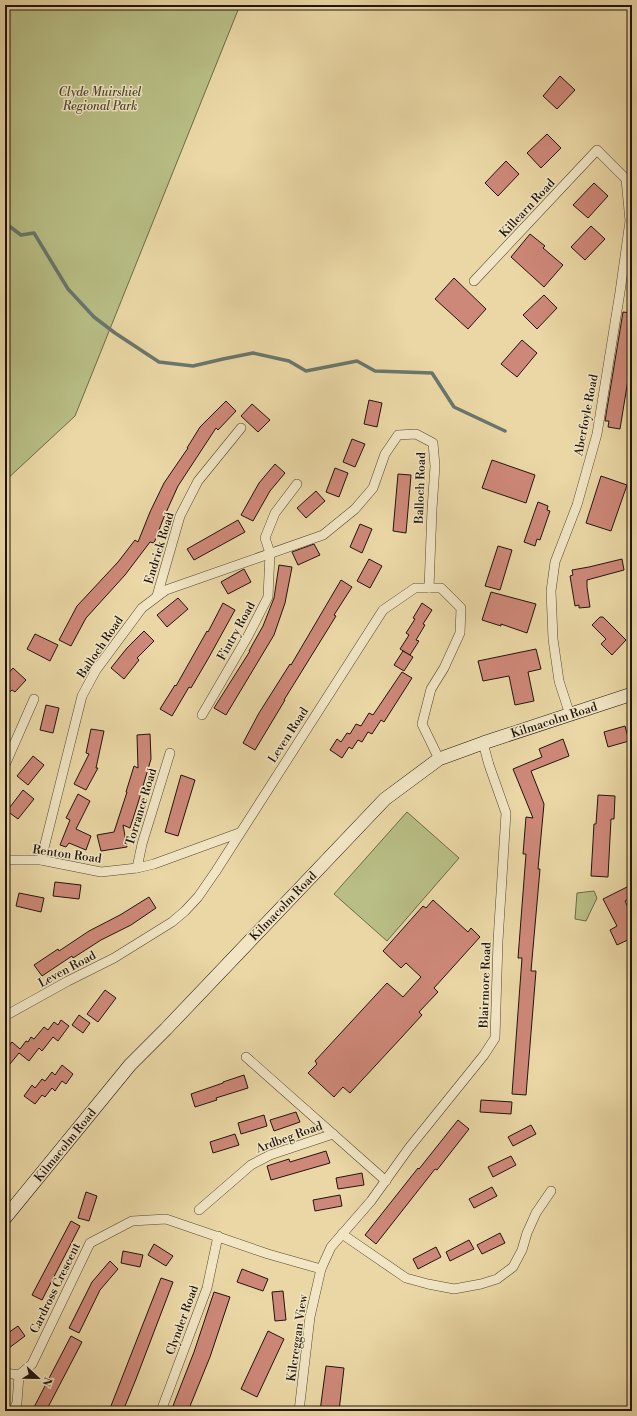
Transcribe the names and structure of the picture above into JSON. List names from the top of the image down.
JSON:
{
  "streets": {
    "main road": ["Kilmacolm Road"],
    "street": [
      "Killearn Road",
      "Aberfoyle Road",
      "Balloch Road",
      "Endrick Road",
      "Fintry Road",
      "Leven Road",
      "Torrance Road",
      "Renton Road",
      "Blairmore Road",
      "Ardbeg Road",
      "Cardross Crescent",
      "Clynder Road",
      "Kilcreggan View"
    ]
  },
  "crossings": [
    ["Killearn Road", "Aberfoyle Road"],
    ["Aberfoyle Road", "Kilmacolm Road"],
    ["Balloch Road", "Endrick Road"],
    ["Balloch Road", "Fintry Road"],
    ["Balloch Road", "Leven Road"],
    ["Balloch Road", "Renton Road"],
    ["Kilmacolm Road", "Leven Road"],
    ["Kilmacolm Road", "Blairmore Road"],
    ["Leven Road", "Renton Road"],
    ["Torrance Road", "Renton Road"],
    ["Blairmore Road", "Ardbeg Road"],
    ["Blairmore Road", "Cardross Crescent"],
    ["Blairmore Road", "Kilcreggan View"],
    ["Cardross Crescent", "Clynder Road"],
    ["Cardross Crescent", "Kilcreggan View"]
  ],
  "parks": ["Clyde Muirshiel Regional Park"],
  "north": "right"
}
